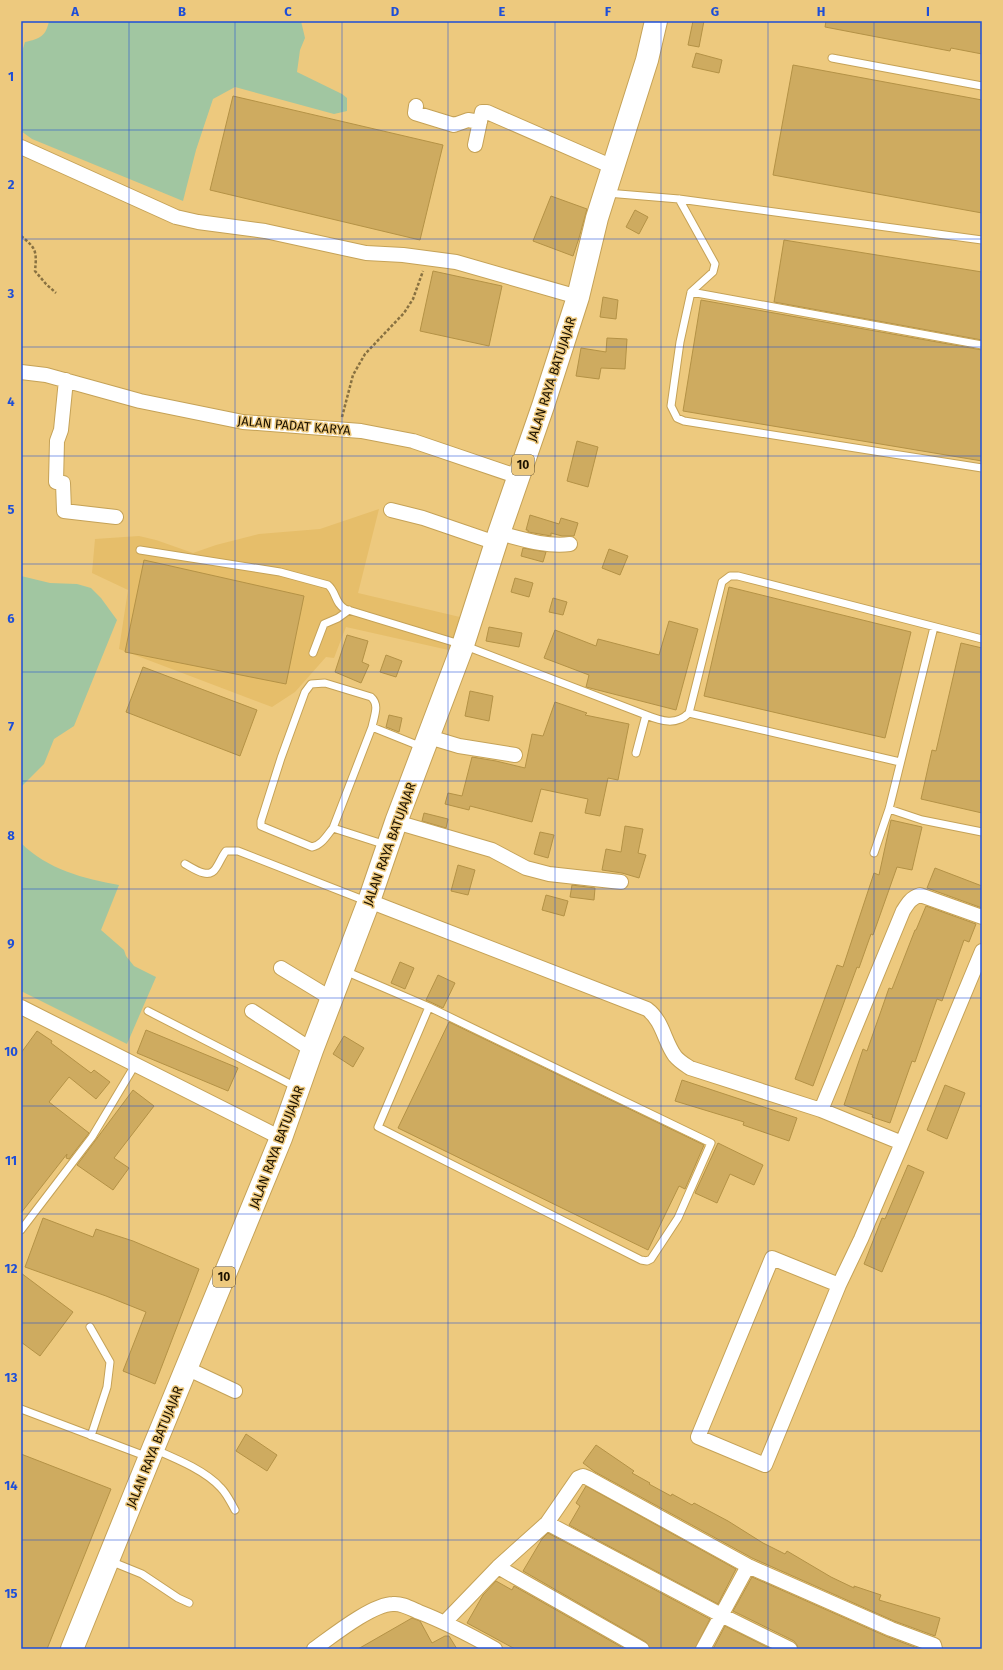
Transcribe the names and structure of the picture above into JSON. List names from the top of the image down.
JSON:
{
  "streets": {
    "highway": ["JALAN RAYA BATUJAJAR", "10"],
    "street": ["JALAN PADAT KARYA"]
  },
  "crossings": [
    ["JALAN RAYA BATUJAJAR", "JALAN PADAT KARYA"]
  ],
  "grid": {
    "columns": [
      "A",
      "B",
      "C",
      "D",
      "E",
      "F",
      "G",
      "H",
      "I"
    ],
    "rows": [
      "1",
      "2",
      "3",
      "4",
      "5",
      "6",
      "7",
      "8",
      "9",
      "10",
      "11",
      "12",
      "13",
      "14",
      "15"
    ]
  }
}
